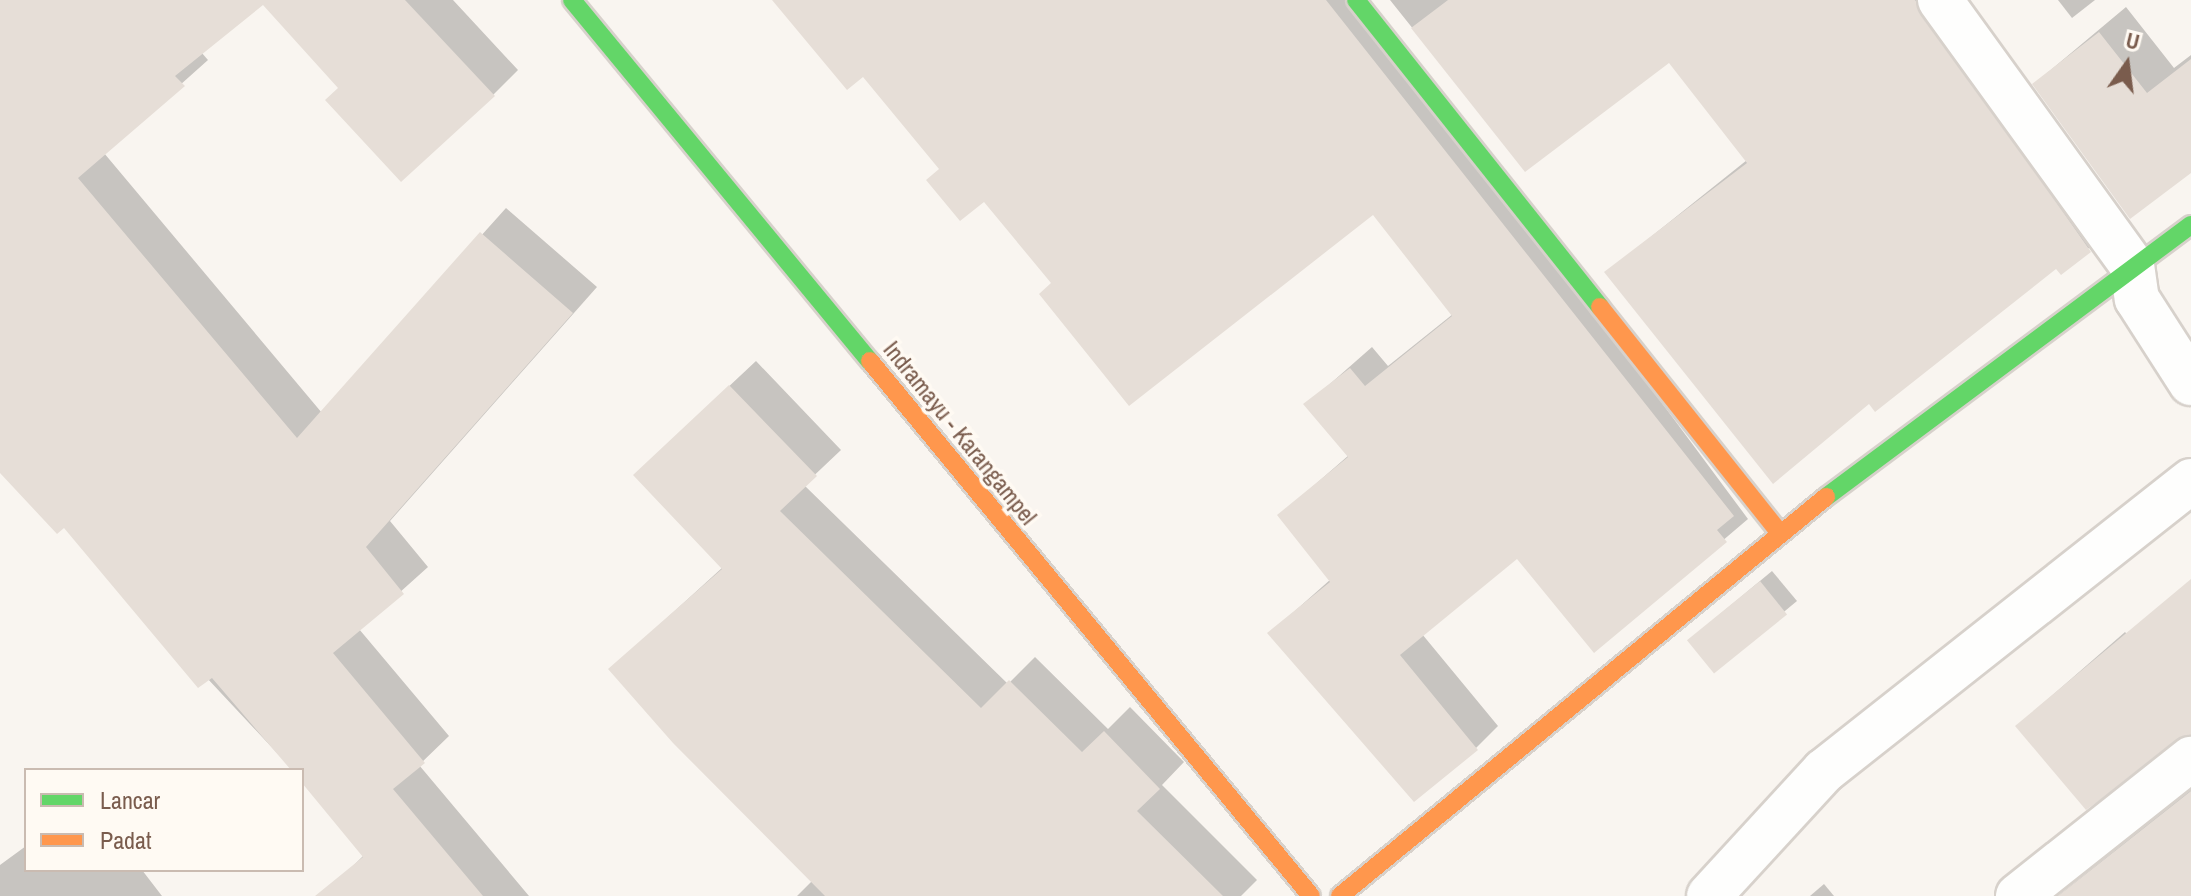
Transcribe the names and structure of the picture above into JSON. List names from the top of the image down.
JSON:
{
  "streets": {
    "street": ["Indramayu - Karangampel"]
  },
  "legend": ["Lancar", "Padat"],
  "north": "top"
}
